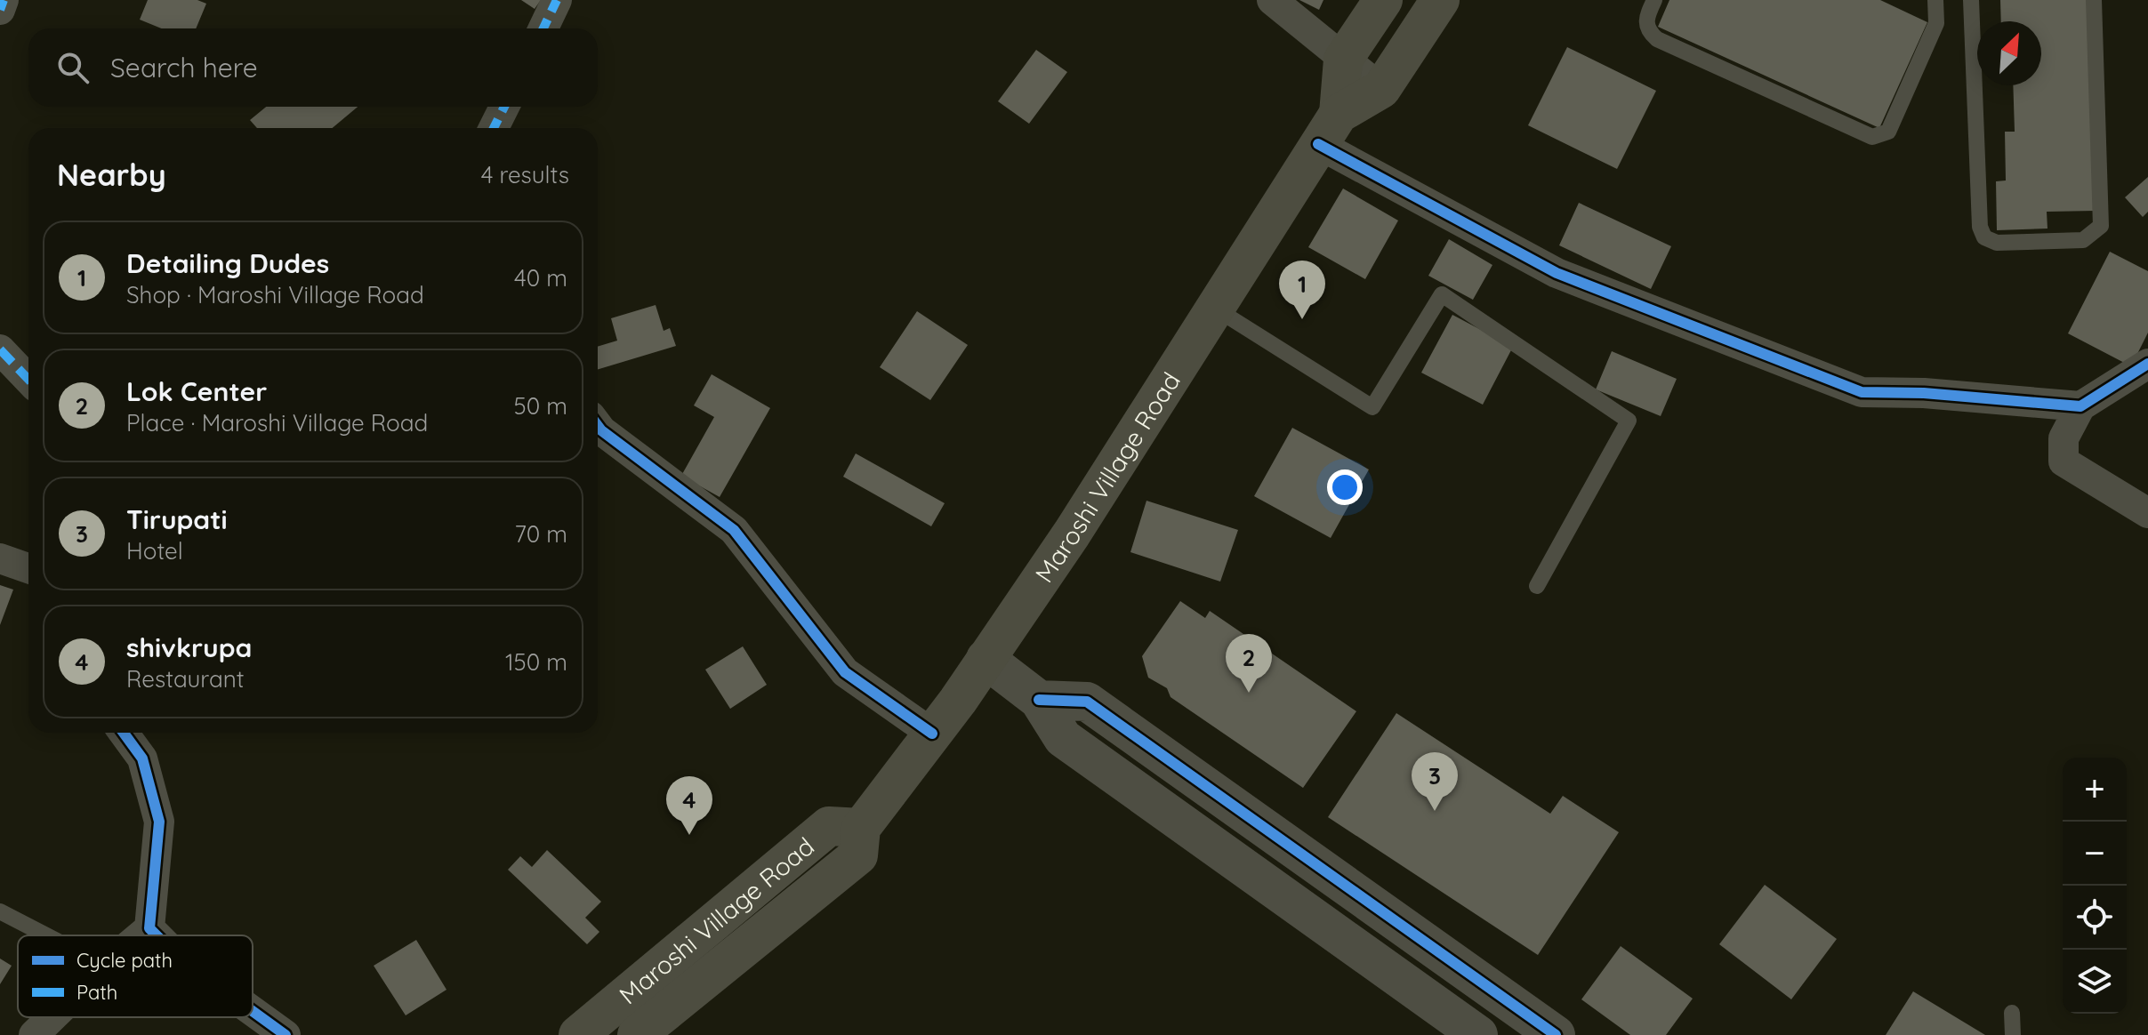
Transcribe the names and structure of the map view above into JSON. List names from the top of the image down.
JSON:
{
  "streets": {
    "main road": ["Maroshi Village Road"]
  },
  "legend": ["Cycle path", "Path"],
  "north": "top right",
  "page": {
    "search": "Search here",
    "heading": ["Nearby", "4 results"],
    "list": [
      {
        "mark": "1",
        "name": "Detailing Dudes",
        "note": "Shop · Maroshi Village Road",
        "value": "40 m"
      },
      {
        "mark": "2",
        "name": "Lok Center",
        "note": "Place · Maroshi Village Road",
        "value": "50 m"
      },
      {
        "mark": "3",
        "name": "Tirupati",
        "note": "Hotel",
        "value": "70 m"
      },
      {
        "mark": "4",
        "name": "shivkrupa",
        "note": "Restaurant",
        "value": "150 m"
      }
    ],
    "pins": [
      "1",
      "2",
      "3",
      "4"
    ],
    "map_buttons": ["+", "−"]
  }
}
